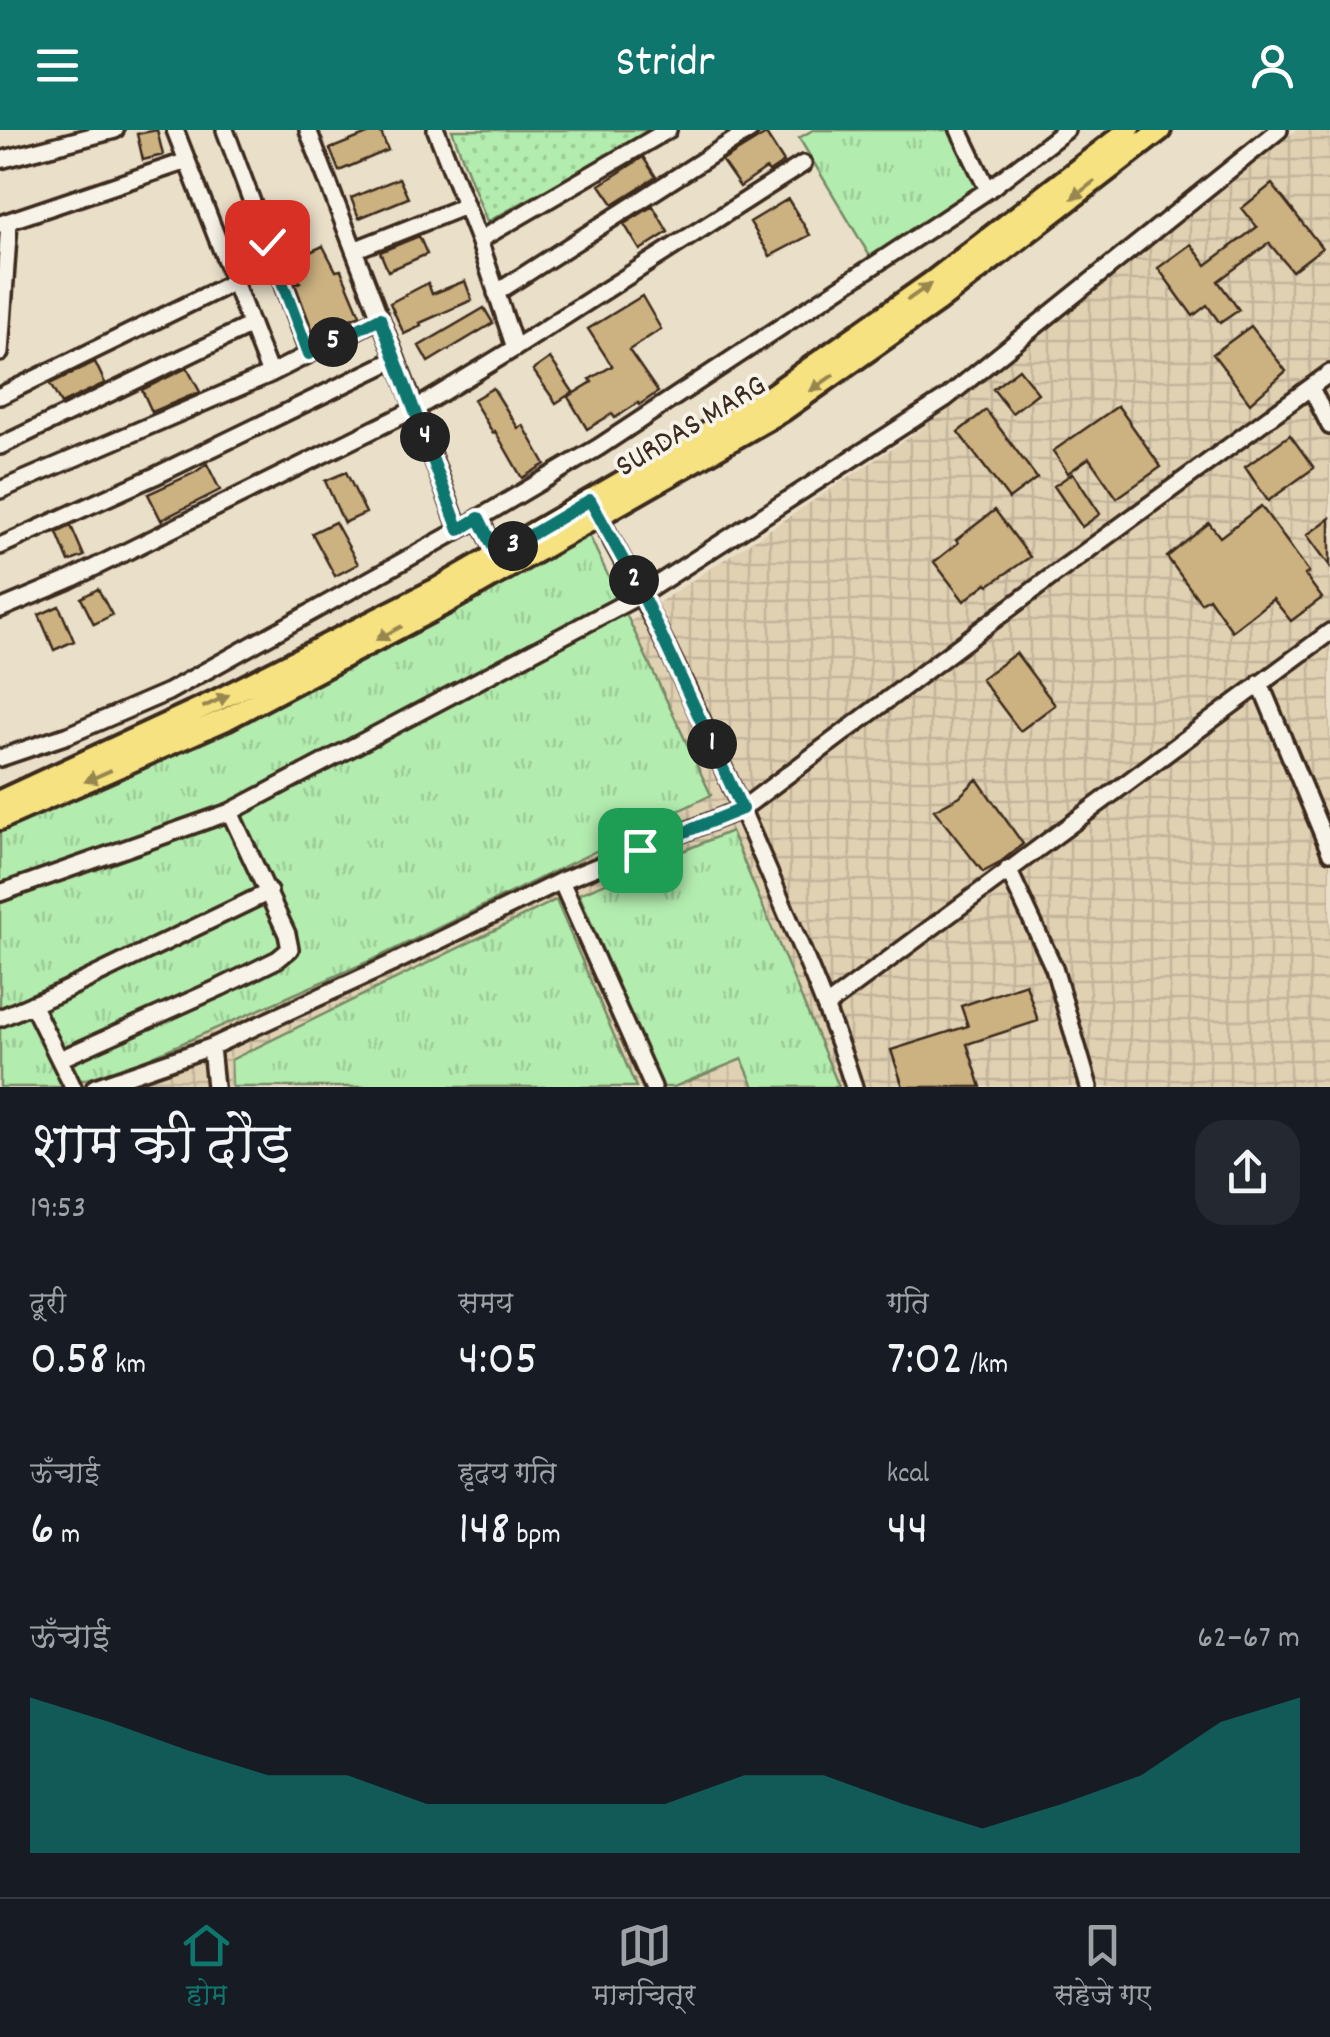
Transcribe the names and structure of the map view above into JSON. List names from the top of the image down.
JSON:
{
  "streets": {
    "main road": ["SURDAS MARG"]
  },
  "page": {
    "header": "Stridr",
    "pins": [
      "5",
      "4",
      "3",
      "2",
      "1"
    ],
    "heading": ["शाम की दौड़", "19:53"],
    "stats": [
      ["दूरी", "0.58 km"],
      ["समय", "4:05"],
      ["गति", "7:02 /km"],
      ["ऊँचाई", "6 m"],
      ["हृदय गति", "148 bpm"],
      ["kcal", "44"]
    ],
    "chart": ["ऊँचाई", "62–67 m"],
    "tabs": ["होम", "मानचित्र", "सहेजे गए"]
  }
}
